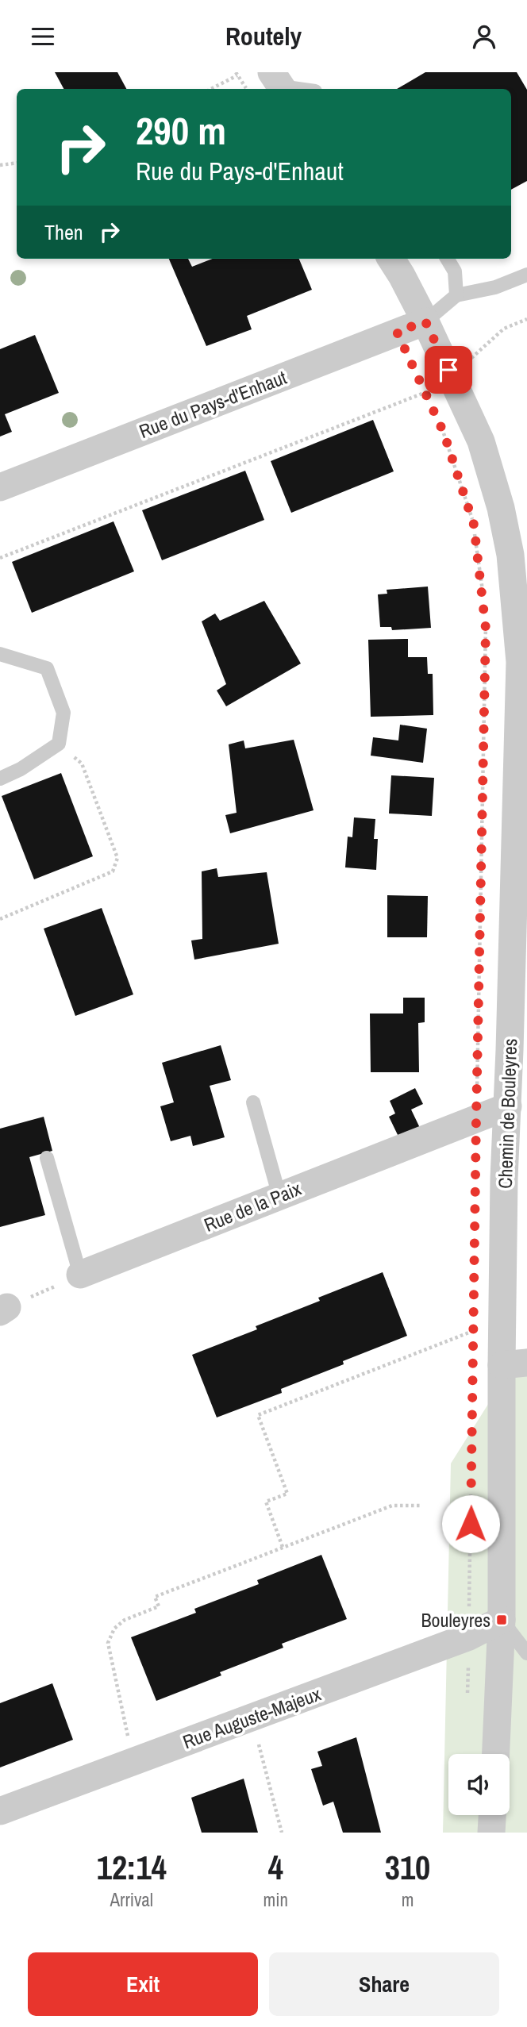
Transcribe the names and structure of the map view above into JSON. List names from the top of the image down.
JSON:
{
  "streets": {
    "street": [
      "Rue du Pays-d'Enhaut",
      "Chemin de Bouleyres",
      "Rue de la Paix",
      "Rue Auguste-Majeux"
    ]
  },
  "crossings": [
    ["Rue du Pays-d'Enhaut", "Chemin de Bouleyres"],
    ["Chemin de Bouleyres", "Rue de la Paix"],
    ["Chemin de Bouleyres", "Rue Auguste-Majeux"]
  ],
  "places": {
    "transit": ["Bouleyres"]
  },
  "page": {
    "header": "Routely",
    "turn": ["290 m", "Rue du Pays-d'Enhaut"],
    "then": "Then",
    "eta": [
      "12:14",
      "Arrival",
      "4",
      "min",
      "310",
      "m"
    ],
    "buttons": ["Exit", "Share"]
  }
}
